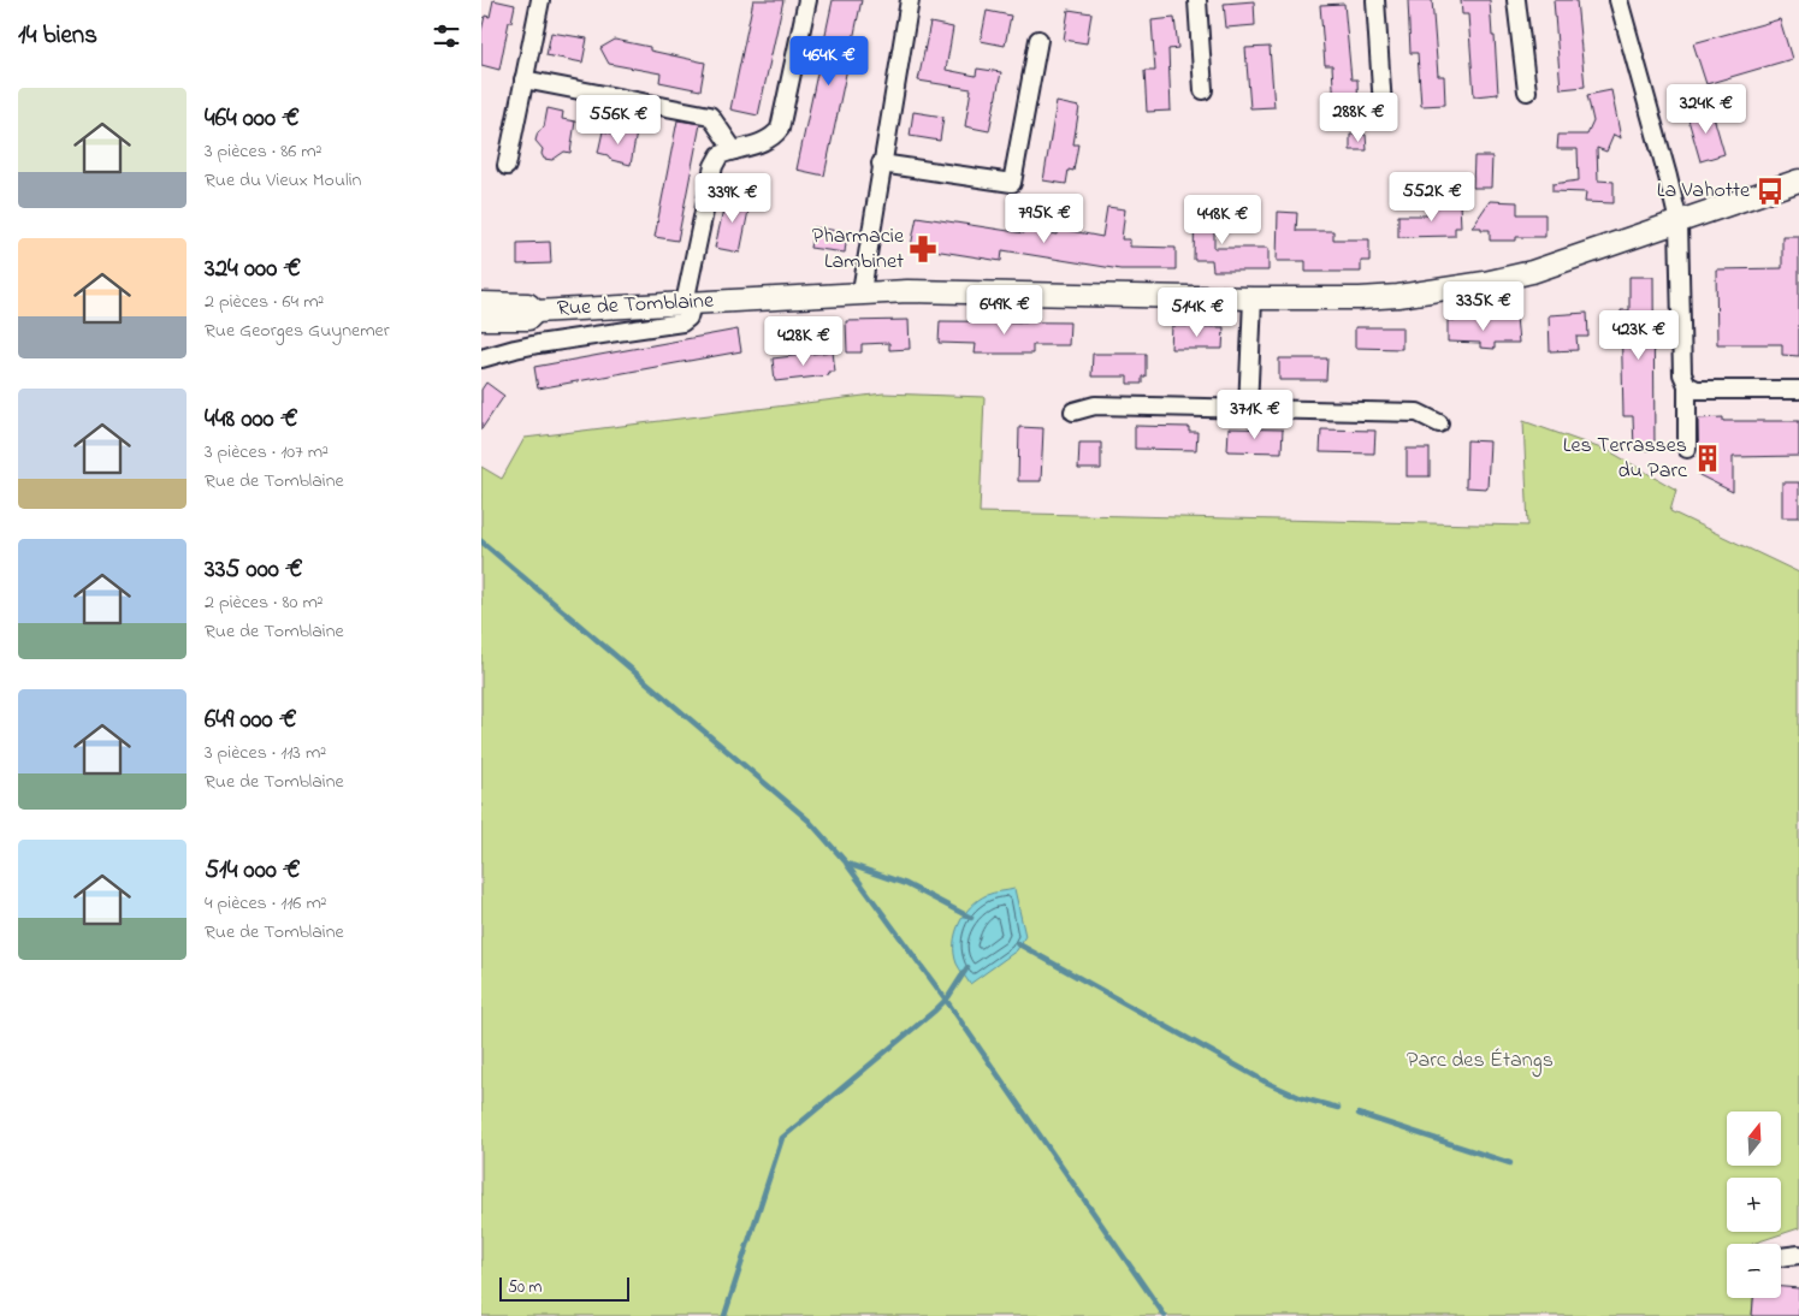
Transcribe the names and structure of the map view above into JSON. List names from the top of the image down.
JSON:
{
  "streets": {
    "main road": ["Rue de Tomblaine"]
  },
  "parks": ["Parc des Étangs"],
  "places": {
    "bus stop": ["La Vahotte"],
    "pharmacy": ["Pharmacie Lambinet"],
    "building": ["Les Terrasses du Parc"]
  },
  "scale_bar": "50 m",
  "north": "top",
  "page": {
    "heading": "14 biens",
    "price": [
      "464K €",
      "324K €",
      "288K €",
      "556K €",
      "552K €",
      "339K €",
      "795K €",
      "448K €",
      "335K €",
      "649K €",
      "514K €",
      "423K €",
      "428K €",
      "371K €"
    ],
    "list": [
      {
        "name": "464 000 €",
        "note": "3 pièces · 86 m² · Rue du Vieux Moulin"
      },
      {
        "name": "324 000 €",
        "note": "2 pièces · 64 m² · Rue Georges Guynemer"
      },
      {
        "name": "448 000 €",
        "note": "3 pièces · 107 m² · Rue de Tomblaine"
      },
      {
        "name": "335 000 €",
        "note": "2 pièces · 80 m² · Rue de Tomblaine"
      },
      {
        "name": "649 000 €",
        "note": "3 pièces · 113 m² · Rue de Tomblaine"
      },
      {
        "name": "514 000 €",
        "note": "4 pièces · 116 m² · Rue de Tomblaine"
      }
    ],
    "map_buttons": ["+", "−"],
    "scale": "50 m"
  }
}
